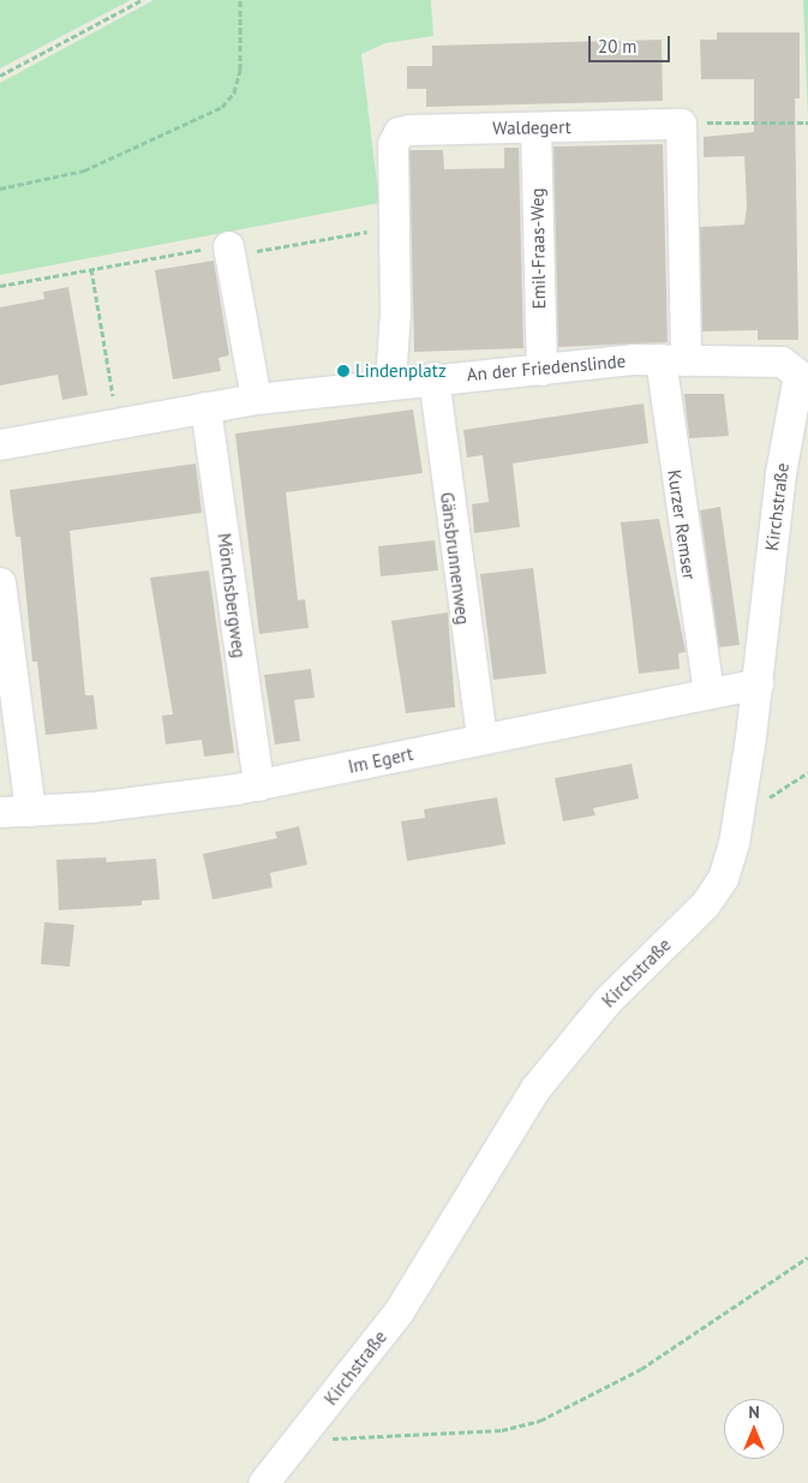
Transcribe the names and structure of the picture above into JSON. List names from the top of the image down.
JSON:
{
  "streets": {
    "street": [
      "Waldegert",
      "Emil-Fraas-Weg",
      "An der Friedenslinde",
      "Kirchstraße",
      "Kurzer Remser",
      "Gänsbrunnenweg",
      "Mönchsbergweg",
      "Im Egert"
    ]
  },
  "crossings": [
    ["Waldegert", "Emil-Fraas-Weg"],
    ["Waldegert", "An der Friedenslinde"],
    ["Emil-Fraas-Weg", "An der Friedenslinde"],
    ["An der Friedenslinde", "Kirchstraße"],
    ["An der Friedenslinde", "Kurzer Remser"],
    ["An der Friedenslinde", "Gänsbrunnenweg"],
    ["An der Friedenslinde", "Mönchsbergweg"],
    ["Kirchstraße", "Im Egert"],
    ["Kurzer Remser", "Im Egert"],
    ["Gänsbrunnenweg", "Im Egert"],
    ["Mönchsbergweg", "Im Egert"]
  ],
  "places": ["Lindenplatz"],
  "scale_bar": "20 m",
  "north": "top"
}
